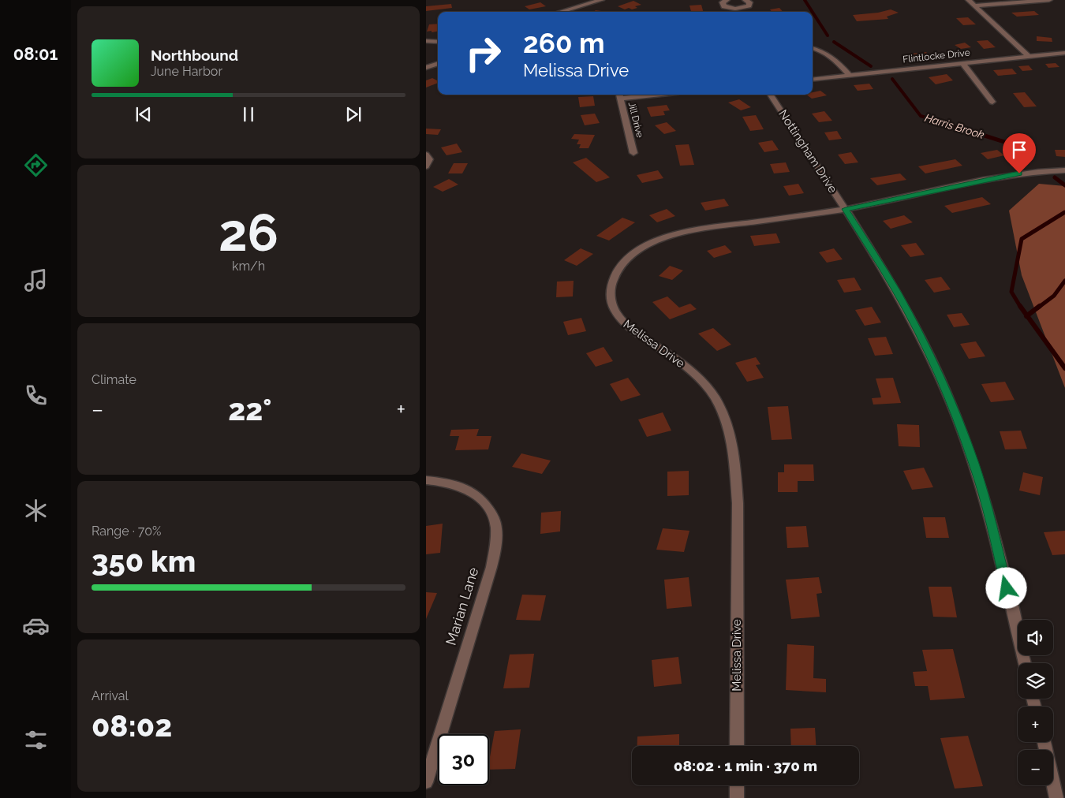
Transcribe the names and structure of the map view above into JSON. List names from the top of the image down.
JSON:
{
  "streets": {
    "street": [
      "Flintlocke Drive",
      "Jill Drive",
      "Nottingham Drive",
      "Melissa Drive",
      "Marian Lane"
    ]
  },
  "crossings": [
    ["Nottingham Drive", "Melissa Drive"]
  ],
  "water": ["Harris Brook"],
  "page": {
    "tabs": "08:01",
    "turn": ["260 m", "Melissa Drive"],
    "song": ["Northbound", "June Harbor"],
    "tile": [
      ["26", "km/h"],
      "Climate",
      ["Range · 70%", "350 km"],
      ["Arrival", "08:02"]
    ],
    "heat": ["−", "22°", "+"],
    "map_buttons": ["+", "−"],
    "limit": "30",
    "trip": "08:02 · 1 min · 370 m"
  }
}
